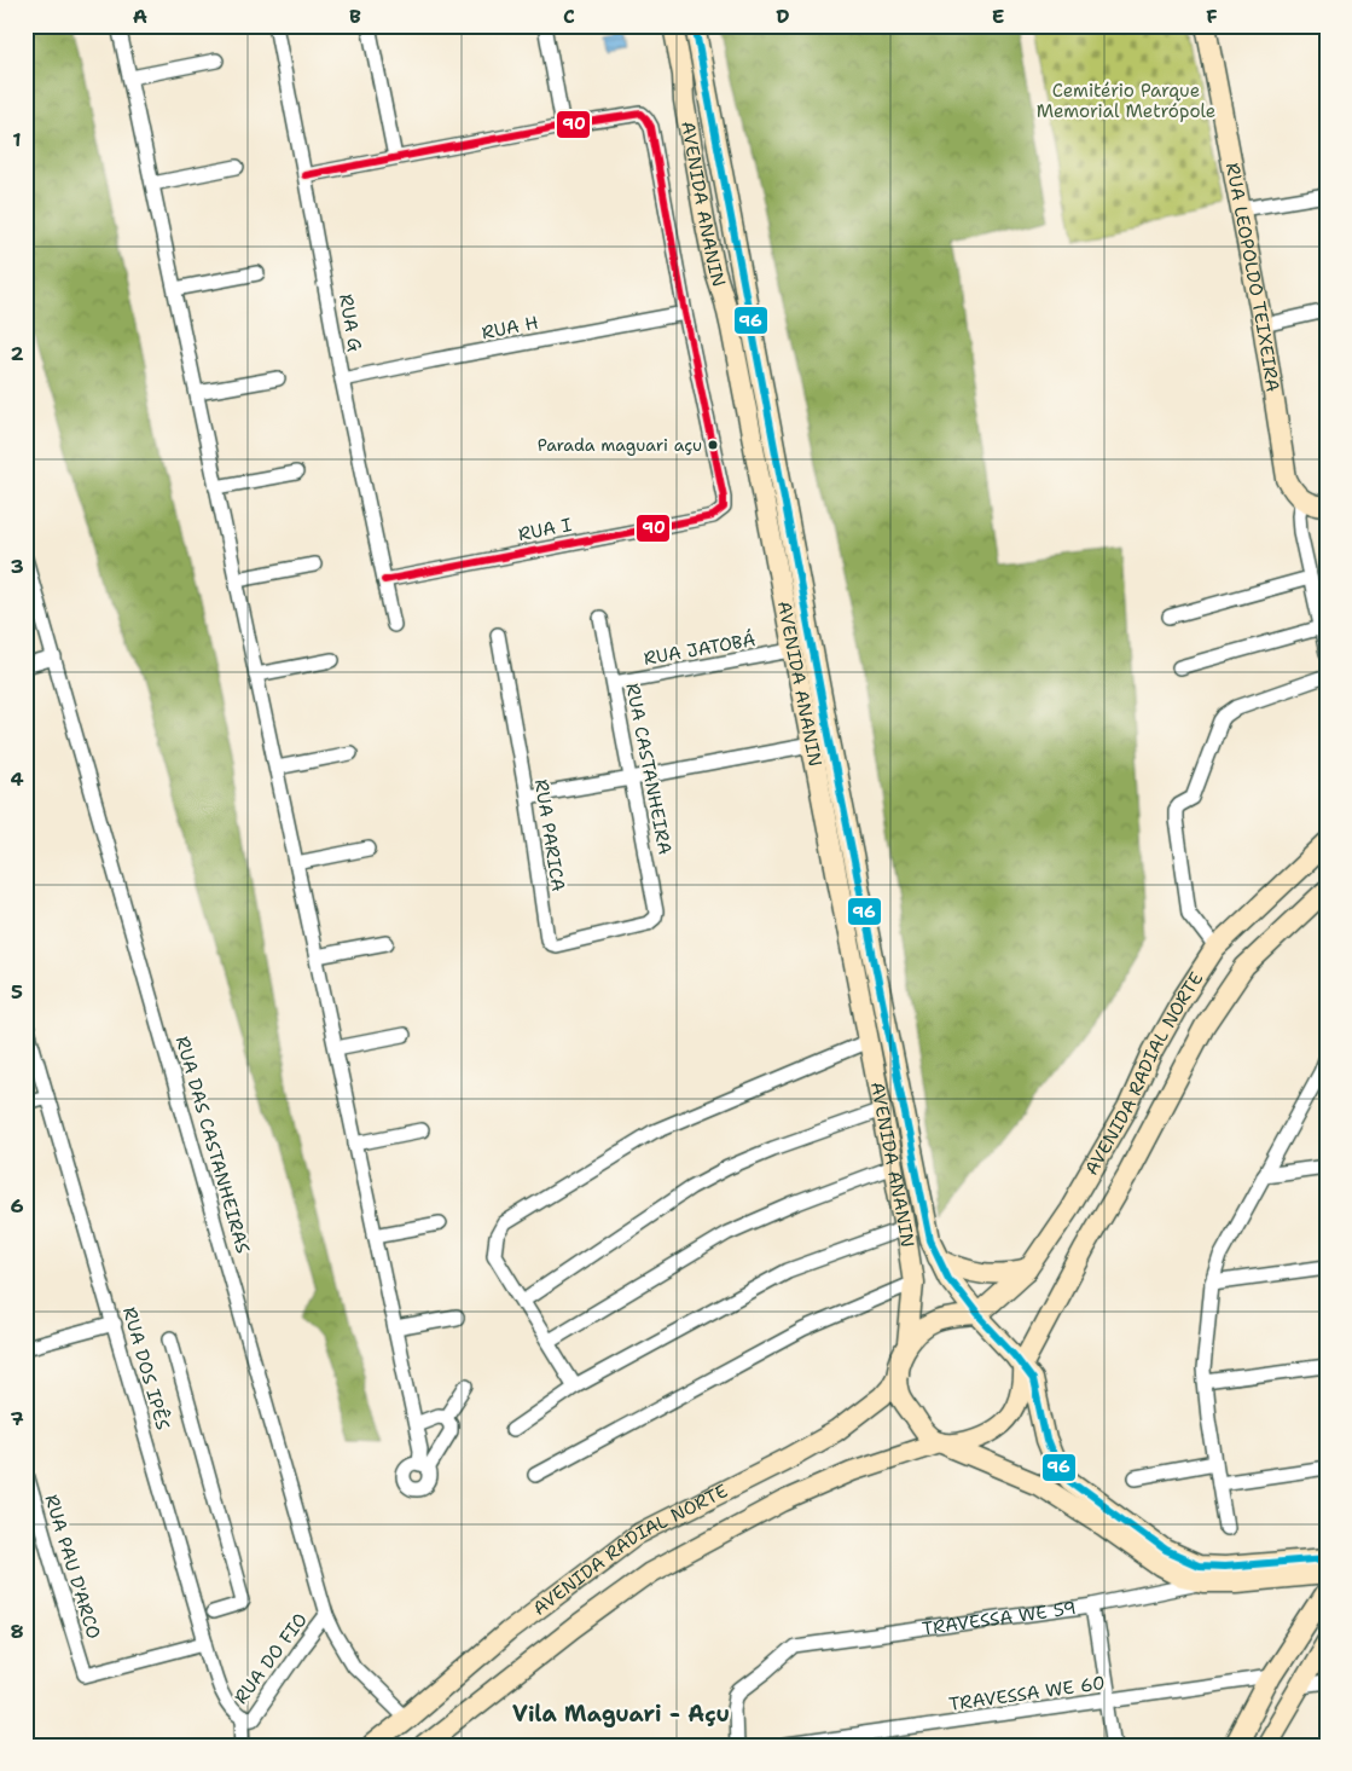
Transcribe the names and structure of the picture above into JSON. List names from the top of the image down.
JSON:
{
  "streets": {
    "main road": [
      "AVENIDA ANANIN",
      "RUA LEOPOLDO TEIXEIRA",
      "AVENIDA RADIAL NORTE",
      "TRAVESSA WE 59"
    ],
    "street": [
      "RUA G",
      "RUA H",
      "RUA I",
      "RUA JATOBÁ",
      "RUA CASTANHEIRA",
      "RUA PARICA",
      "RUA DAS CASTANHEIRAS",
      "RUA DOS IPÊS",
      "RUA PAU D'ARCO",
      "RUA DO FIO",
      "TRAVESSA WE 60"
    ]
  },
  "crossings": [
    ["AVENIDA ANANIN", "RUA JATOBÁ"],
    ["AVENIDA ANANIN", "AVENIDA RADIAL NORTE"],
    ["RUA G", "RUA H"],
    ["RUA G", "RUA I"],
    ["RUA H", "RUA I"],
    ["RUA JATOBÁ", "RUA CASTANHEIRA"],
    ["RUA CASTANHEIRA", "RUA PARICA"],
    ["AVENIDA RADIAL NORTE", "RUA DAS CASTANHEIRAS"],
    ["RUA DAS CASTANHEIRAS", "RUA DO FIO"],
    ["RUA DOS IPÊS", "RUA PAU D'ARCO"],
    ["RUA DOS IPÊS", "RUA DO FIO"]
  ],
  "districts": ["Vila Maguari - Açu"],
  "parks": ["Cemitério Parque Memorial Metrópole"],
  "places": ["Parada maguari açu"],
  "lines": ["transit line 96", "transit line 90"],
  "grid": {
    "columns": [
      "A",
      "B",
      "C",
      "D",
      "E",
      "F"
    ],
    "rows": [
      "1",
      "2",
      "3",
      "4",
      "5",
      "6",
      "7",
      "8"
    ]
  }
}
